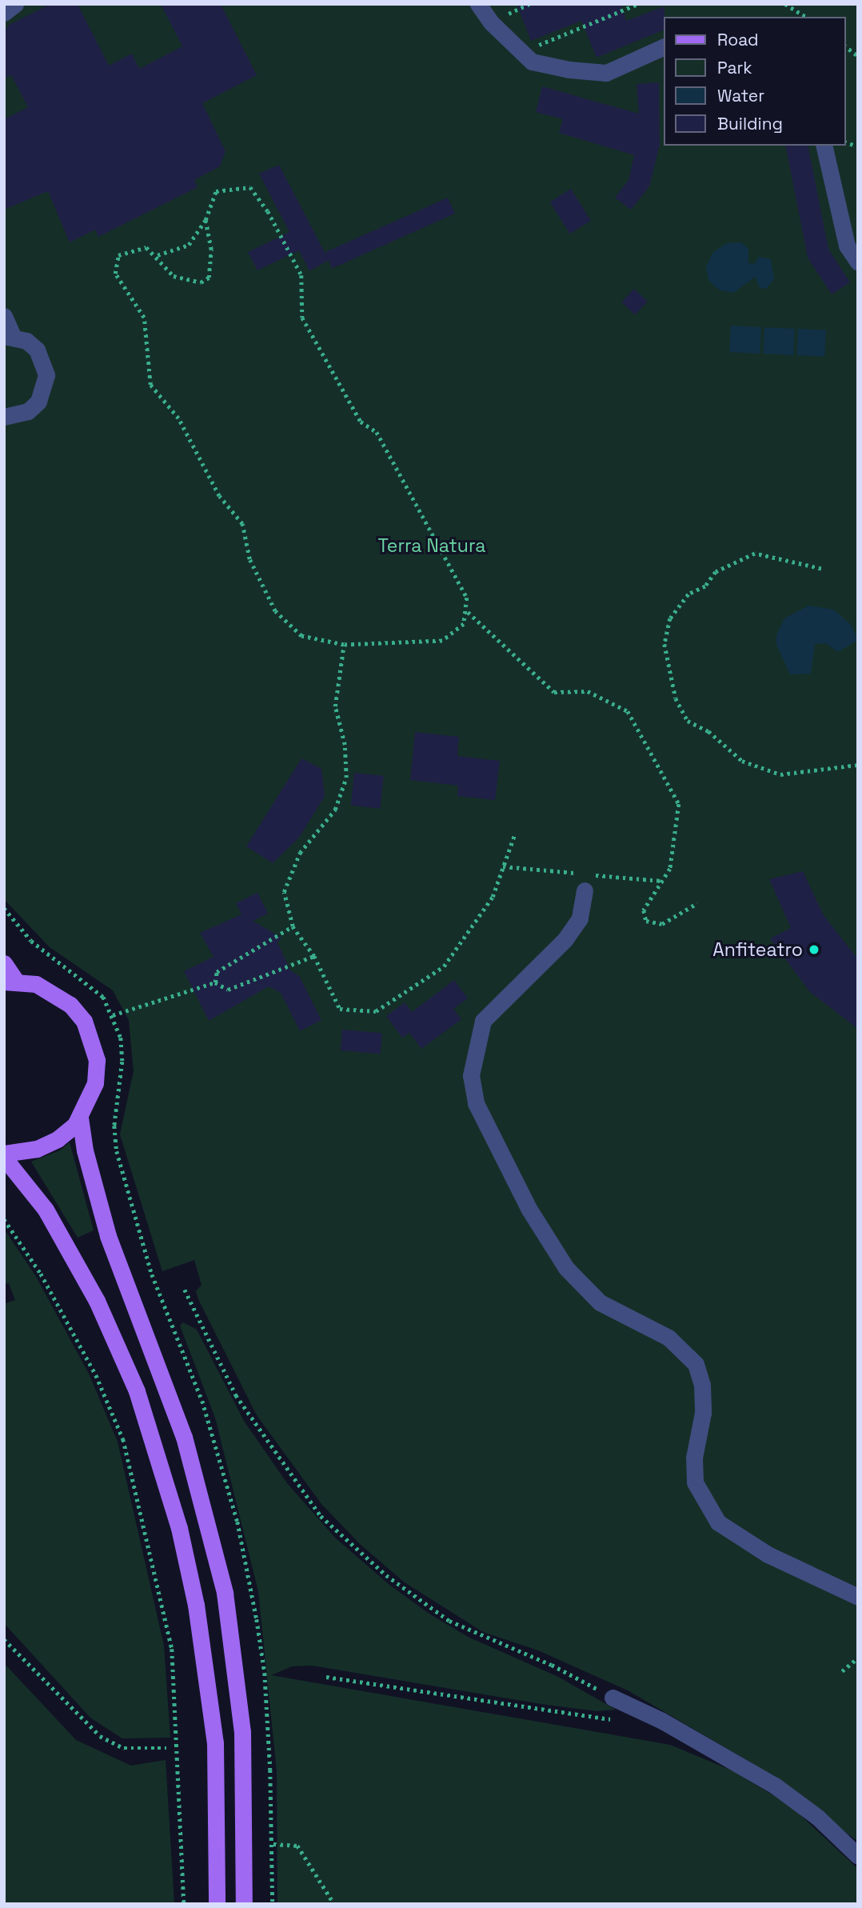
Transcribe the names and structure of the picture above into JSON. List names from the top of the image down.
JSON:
{
  "parks": ["Terra Natura"],
  "places": ["Anfiteatro"],
  "legend": [
    "Road",
    "Park",
    "Water",
    "Building"
  ]
}
